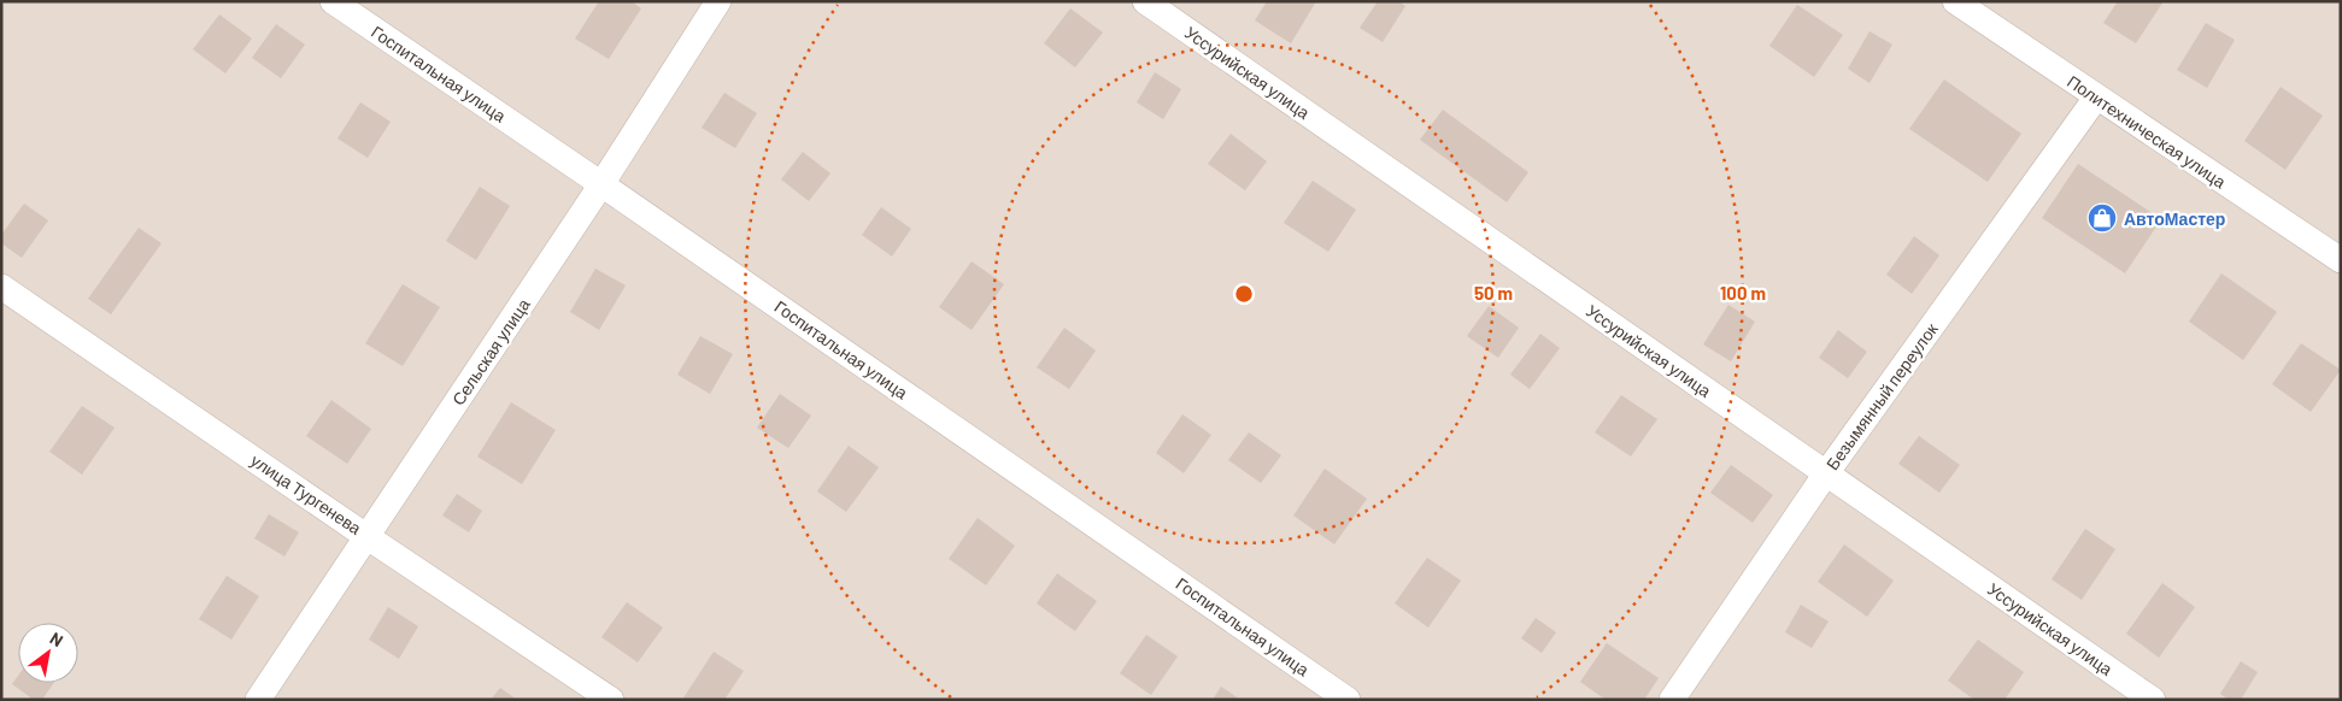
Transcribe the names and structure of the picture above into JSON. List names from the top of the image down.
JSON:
{
  "streets": {
    "street": [
      "Уссурийская улица",
      "Госпитальная улица",
      "Политехническая улица",
      "Сельская улица",
      "Безымянный переулок",
      "улица Тургенева"
    ]
  },
  "crossings": [
    ["Уссурийская улица", "Безымянный переулок"],
    ["Госпитальная улица", "Сельская улица"],
    ["Политехническая улица", "Безымянный переулок"],
    ["Сельская улица", "улица Тургенева"]
  ],
  "places": {
    "shop": ["АвтоМастер"]
  },
  "north": "top right",
  "rings": ["50 m", "100 m"]
}
